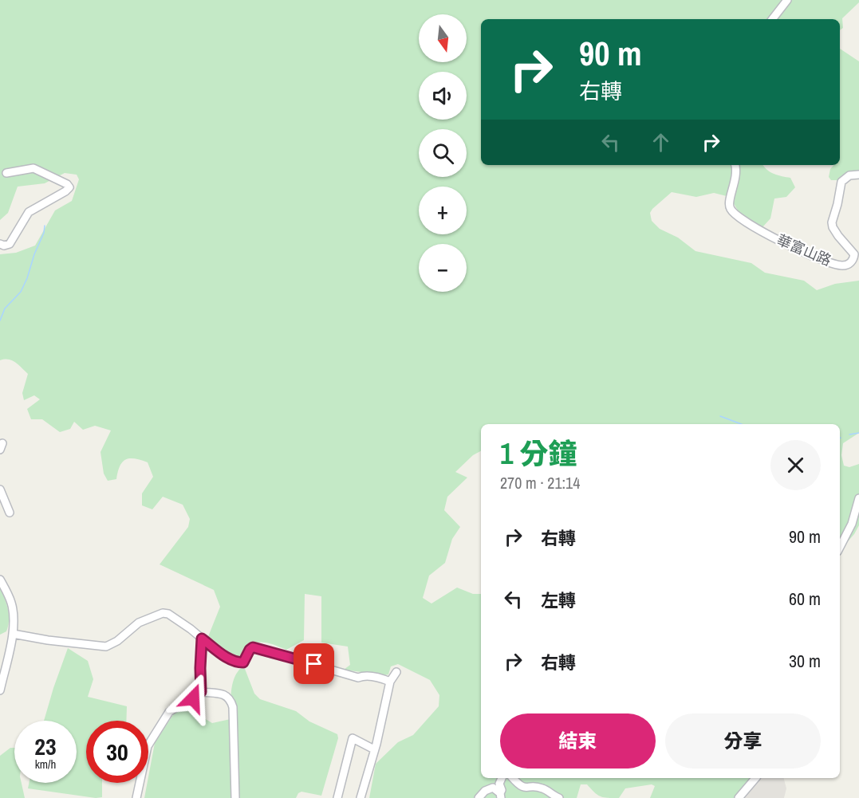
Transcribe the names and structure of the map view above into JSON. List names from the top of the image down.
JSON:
{
  "streets": {
    "street": ["華富山路"]
  },
  "north": "bottom",
  "page": {
    "map_buttons": ["+", "−"],
    "turn": ["90 m", "右轉"],
    "heading": ["1 分鐘", "270 m · 21:14"],
    "list": [
      {
        "name": "右轉",
        "value": "90 m"
      },
      {
        "name": "左轉",
        "value": "60 m"
      },
      {
        "name": "右轉",
        "value": "30 m"
      }
    ],
    "buttons": ["結束", "分享"],
    "speed": "23 km/h",
    "limit": "30"
  }
}
